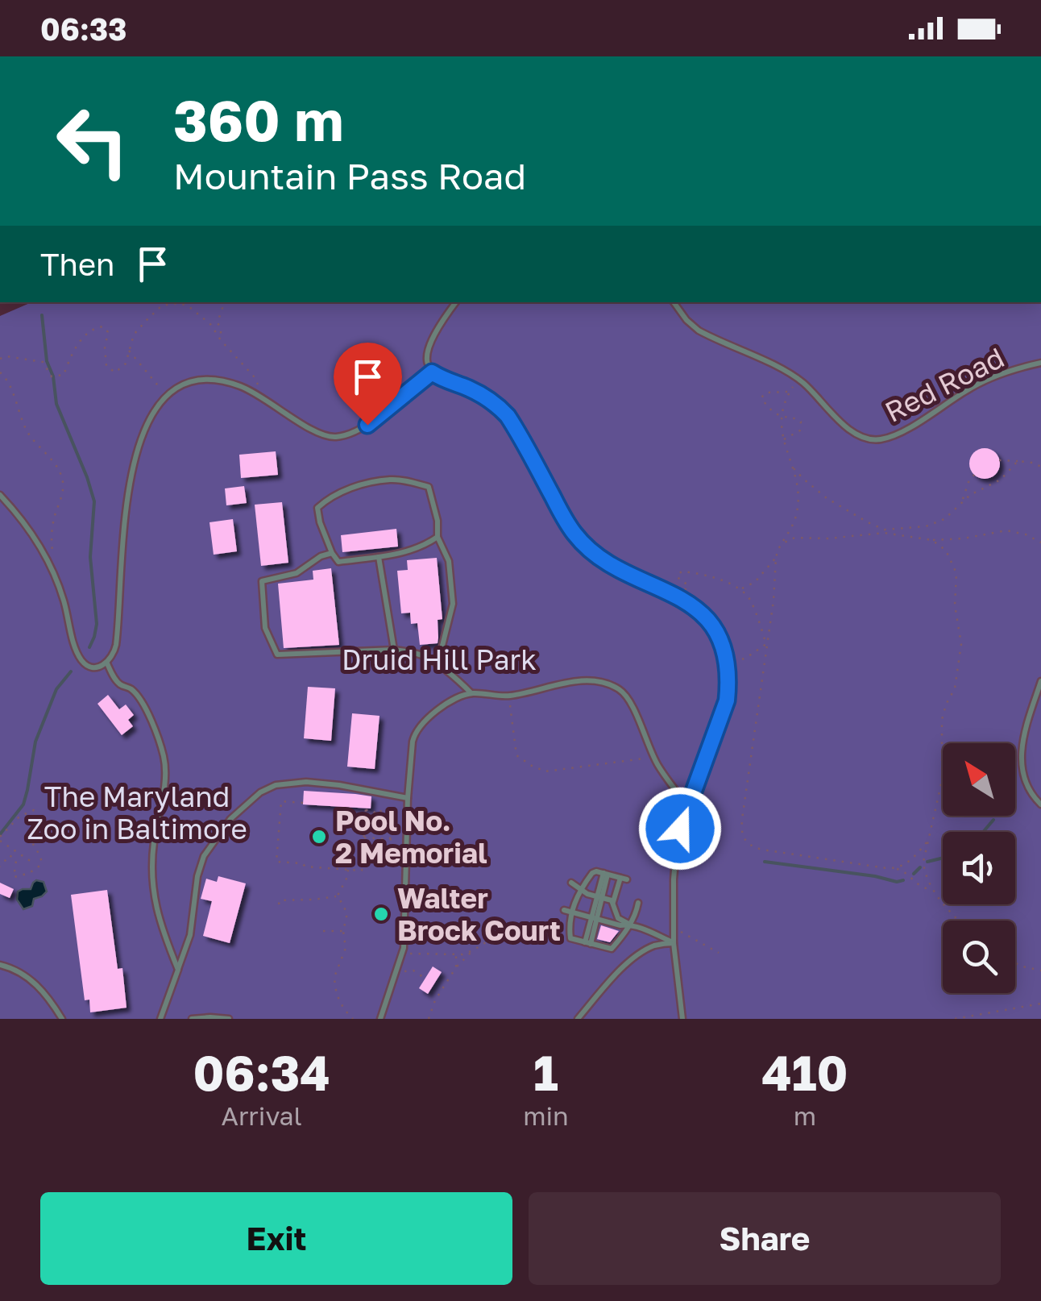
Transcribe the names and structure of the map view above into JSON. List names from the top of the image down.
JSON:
{
  "streets": {
    "lane": ["Red Road"]
  },
  "parks": ["Druid Hill Park", "The Maryland Zoo in Baltimore"],
  "places": ["Pool No. 2 Memorial", "Walter Brock Court"],
  "north": "top left",
  "page": {
    "status": "06:33",
    "turn": ["360 m", "Mountain Pass Road"],
    "then": "Then",
    "eta": [
      "06:34",
      "Arrival",
      "1",
      "min",
      "410",
      "m"
    ],
    "buttons": ["Exit", "Share"]
  }
}
